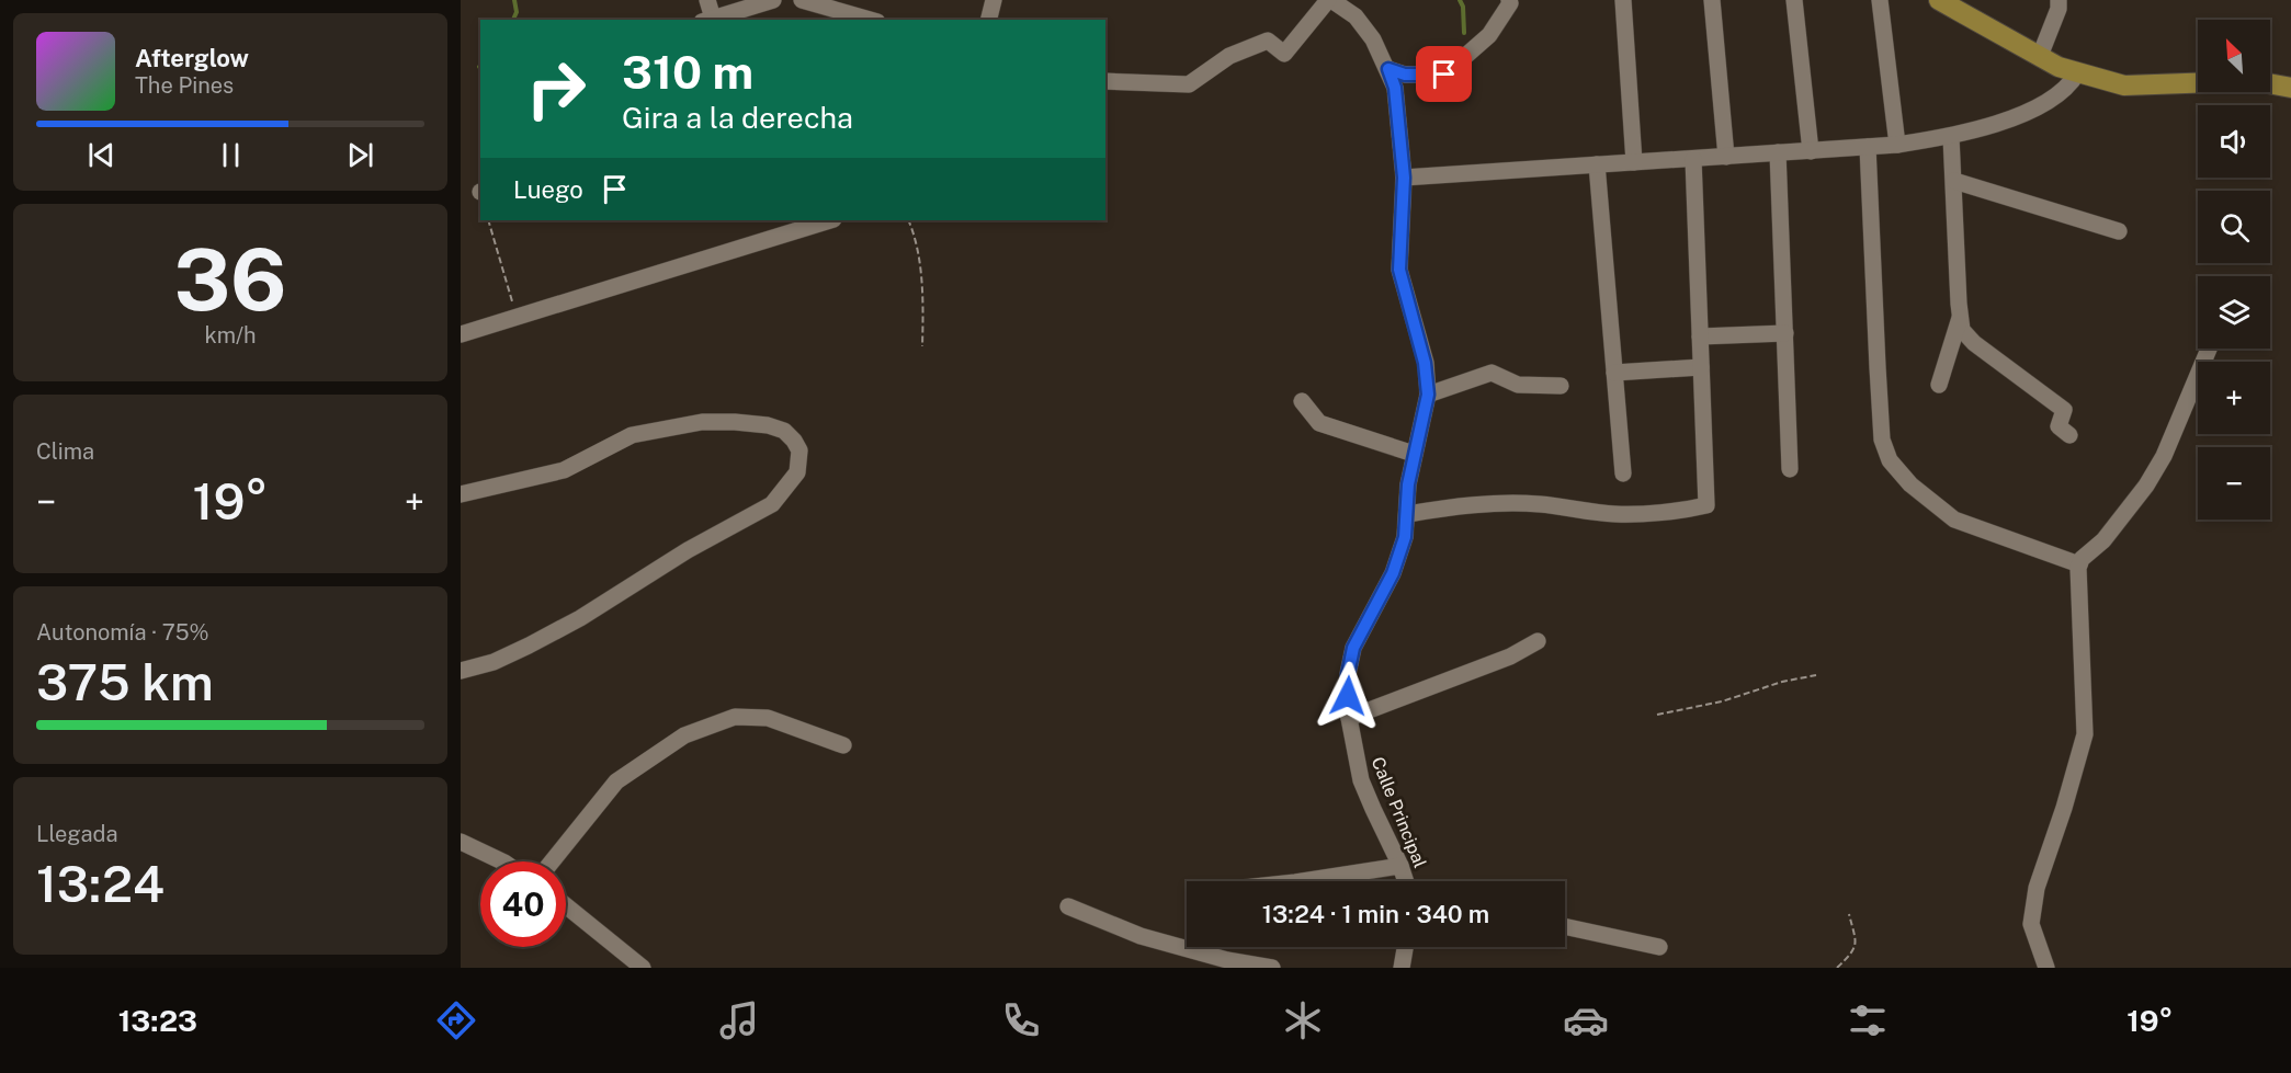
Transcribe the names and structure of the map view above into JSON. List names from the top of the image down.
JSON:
{
  "streets": {
    "street": ["Calle Principal"]
  },
  "north": "top left",
  "page": {
    "map_buttons": ["+", "−"],
    "turn": ["310 m", "Gira a la derecha"],
    "song": ["Afterglow", "The Pines"],
    "then": "Luego",
    "tile": [
      ["36", "km/h"],
      "Clima",
      ["Autonomía · 75%", "375 km"],
      ["Llegada", "13:24"]
    ],
    "heat": ["−", "19°", "+"],
    "limit": "40",
    "trip": "13:24 · 1 min · 340 m",
    "tabs": ["13:23", "19°"]
  }
}
